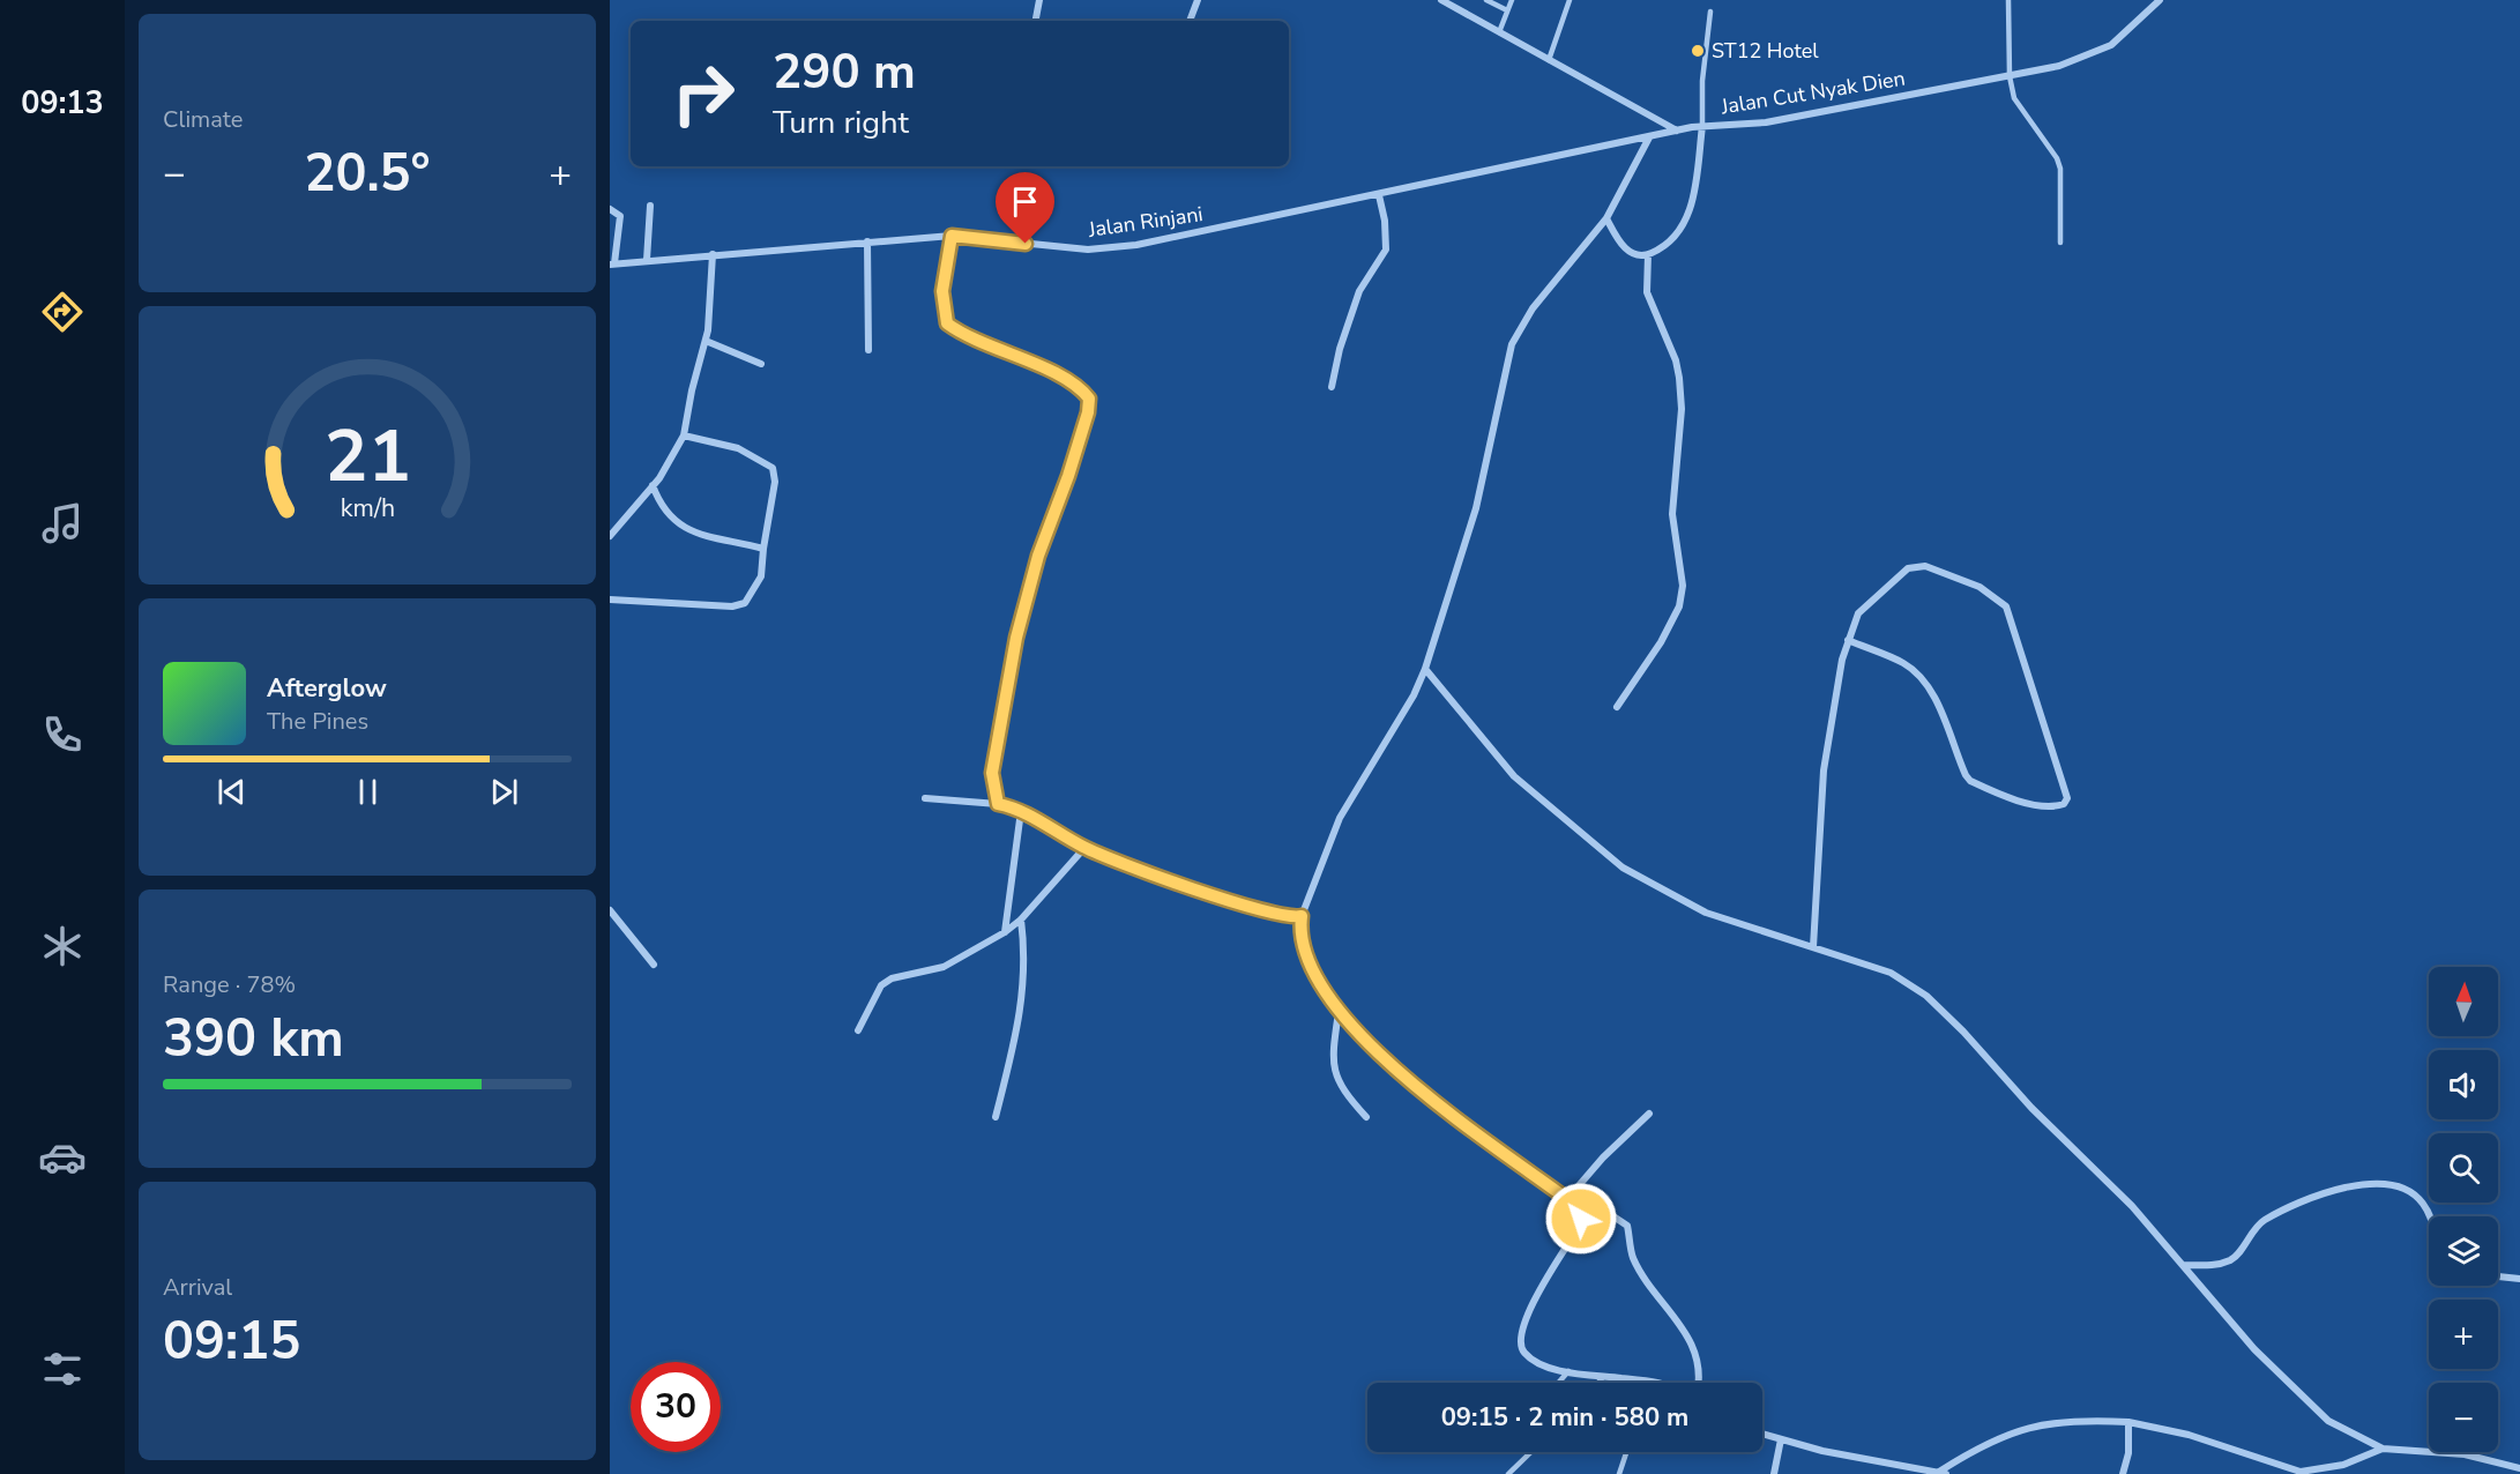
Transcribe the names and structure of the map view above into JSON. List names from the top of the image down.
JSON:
{
  "streets": {
    "street": ["Jalan Cut Nyak Dien", "Jalan Rinjani"]
  },
  "crossings": [
    ["Jalan Cut Nyak Dien", "Jalan Rinjani"]
  ],
  "places": ["ST12 Hotel"],
  "north": "top",
  "page": {
    "tabs": "09:13",
    "tile": [
      "Climate",
      ["Range · 78%", "390 km"],
      ["Arrival", "09:15"]
    ],
    "turn": ["290 m", "Turn right"],
    "heat": ["−", "20.5°", "+"],
    "song": ["Afterglow", "The Pines"],
    "map_buttons": ["+", "−"],
    "limit": "30",
    "trip": "09:15 · 2 min · 580 m",
    "gauge": ["21", "km/h"]
  }
}
